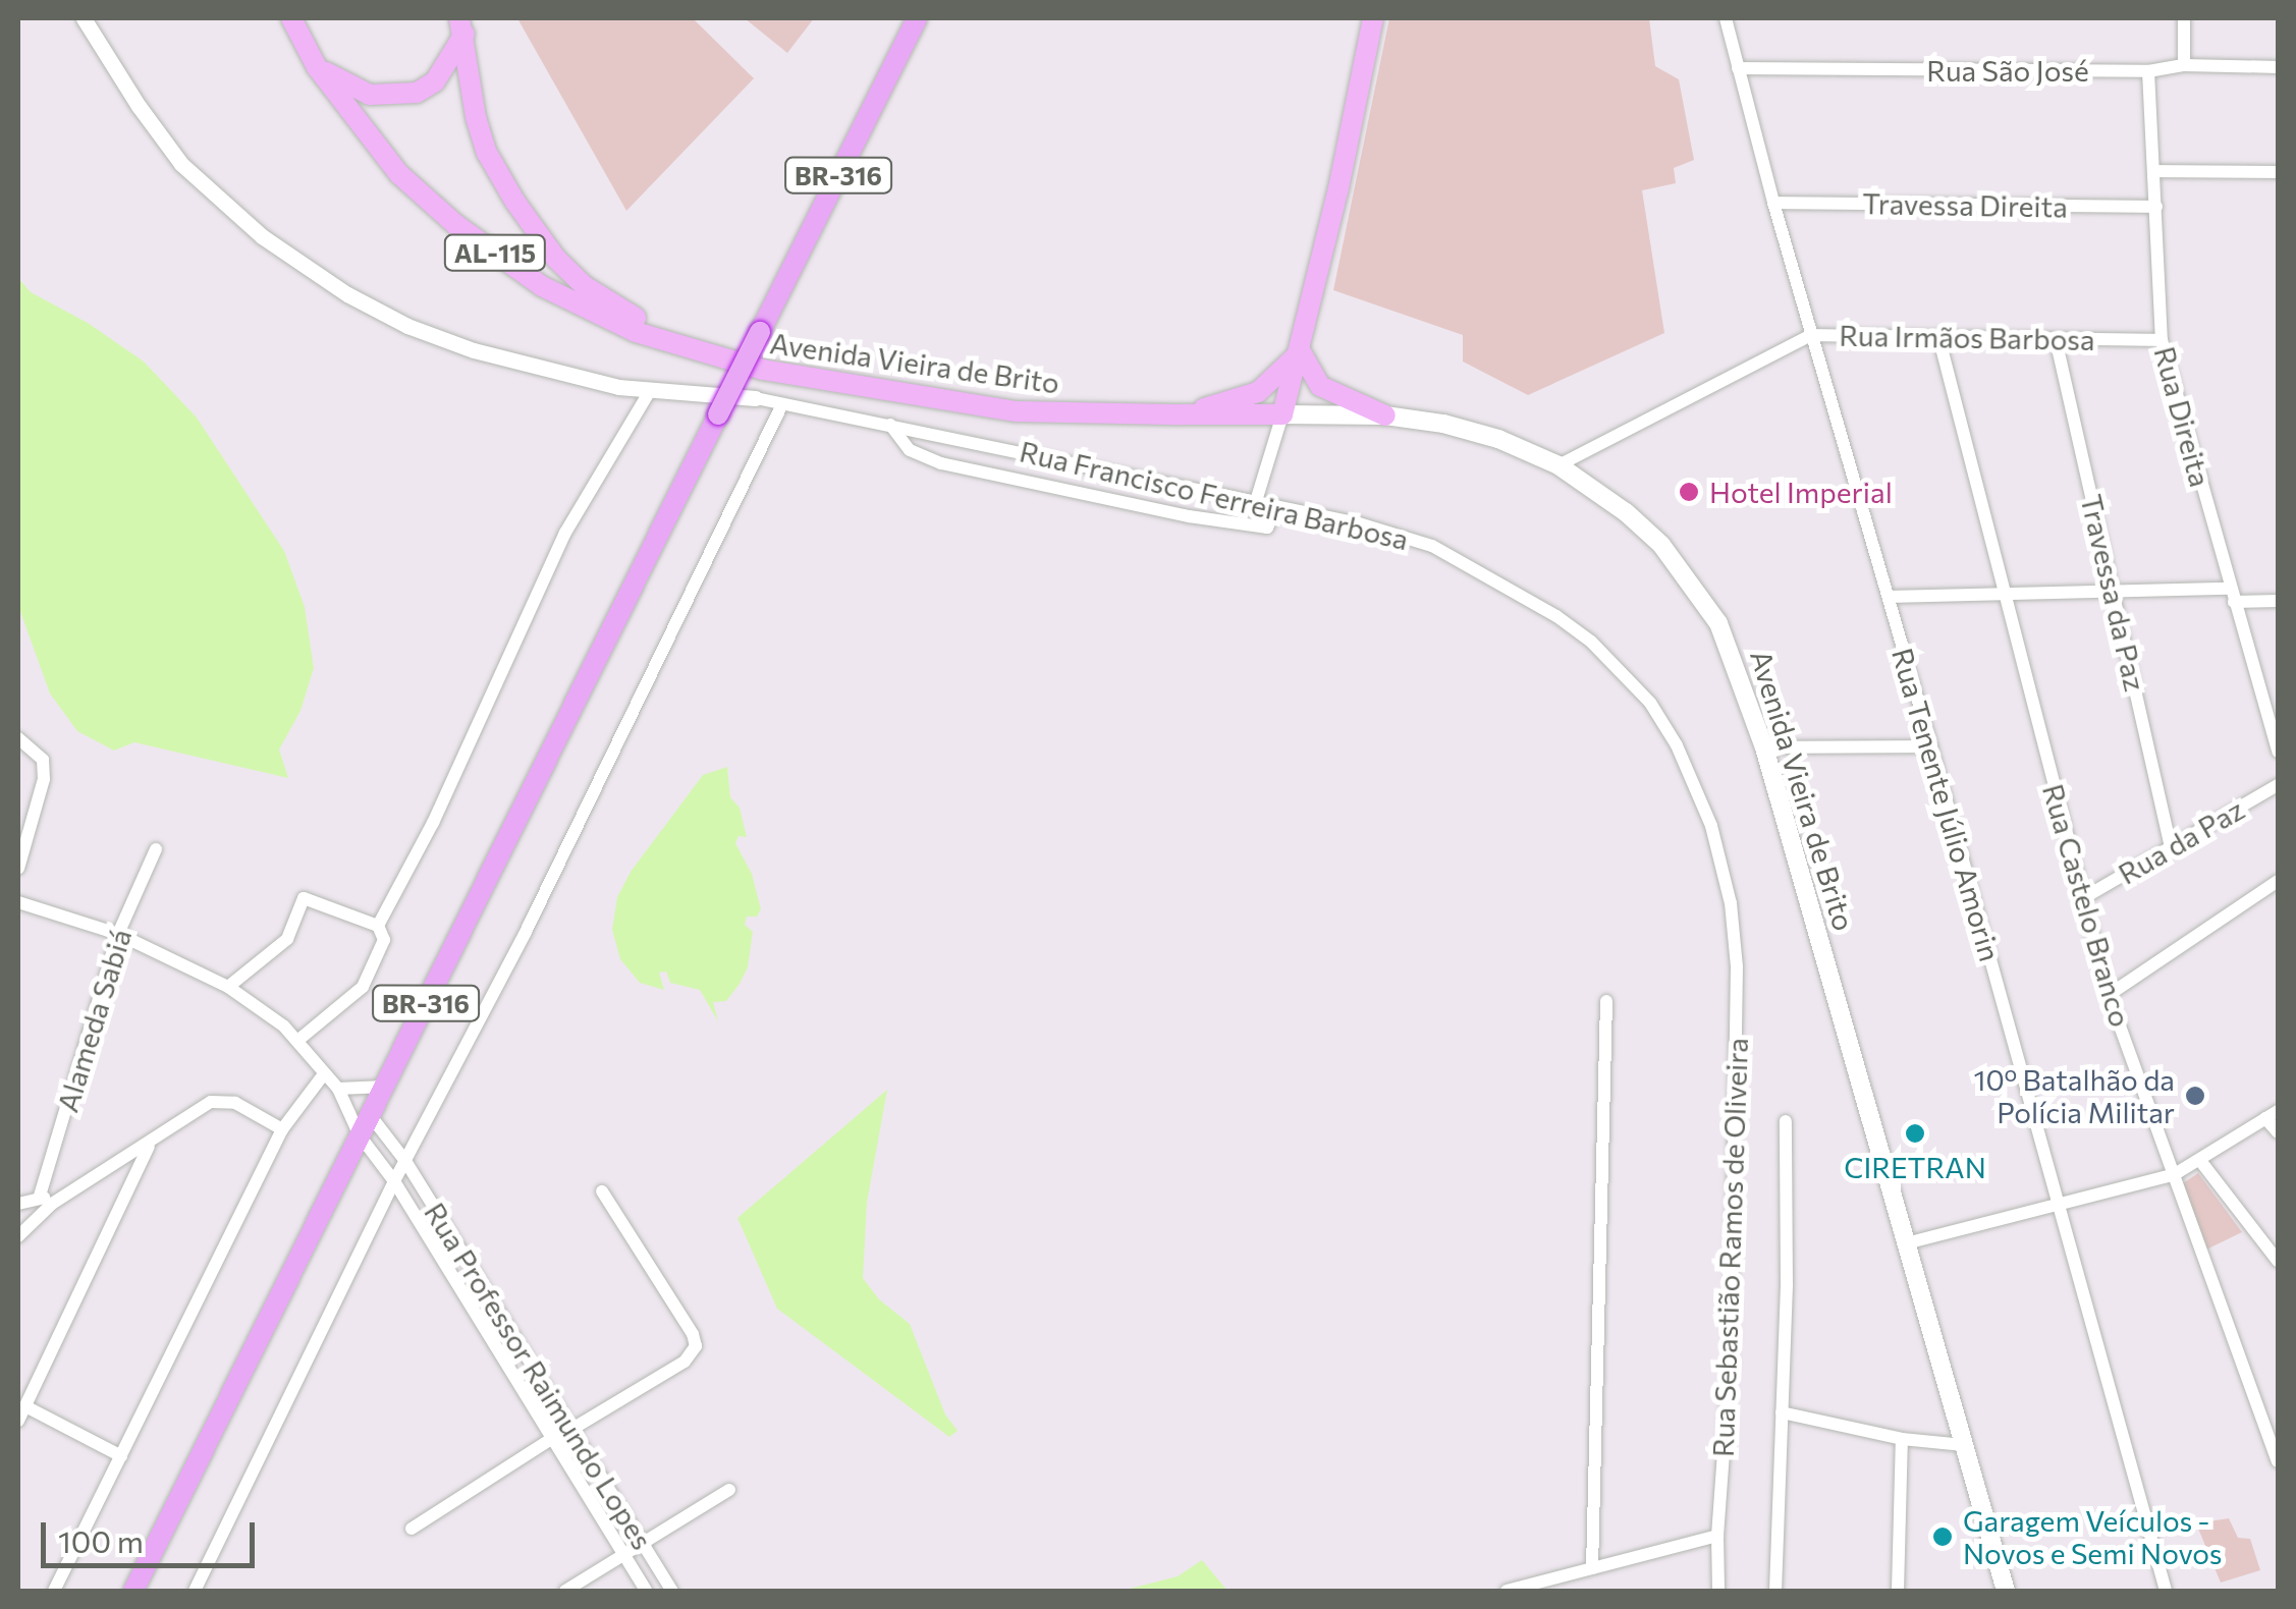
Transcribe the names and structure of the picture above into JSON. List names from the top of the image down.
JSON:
{
  "streets": {
    "highway": ["BR-316"],
    "main road": ["AL-115", "Avenida Vieira de Brito"],
    "street": [
      "Rua São José",
      "Travessa Direita",
      "Rua Irmãos Barbosa",
      "Rua Direita",
      "Rua Francisco Ferreira Barbosa",
      "Travessa da Paz",
      "Rua Tenente Júlio Amorin",
      "Rua da Paz",
      "Rua Castelo Branco",
      "Alameda Sabiá",
      "Rua Sebastião Ramos de Oliveira",
      "Rua Professor Raimundo Lopes"
    ]
  },
  "crossings": [
    ["Rua São José", "Rua Direita"],
    ["Rua São José", "Rua Tenente Júlio Amorin"],
    ["BR-316", "Rua Professor Raimundo Lopes"],
    ["Travessa Direita", "Rua Direita"],
    ["Travessa Direita", "Rua Tenente Júlio Amorin"],
    ["AL-115", "Avenida Vieira de Brito"],
    ["Rua Irmãos Barbosa", "Avenida Vieira de Brito"],
    ["Rua Irmãos Barbosa", "Rua Direita"],
    ["Rua Irmãos Barbosa", "Travessa da Paz"],
    ["Rua Irmãos Barbosa", "Rua Tenente Júlio Amorin"],
    ["Rua Irmãos Barbosa", "Rua Castelo Branco"],
    ["Rua Francisco Ferreira Barbosa", "Rua Sebastião Ramos de Oliveira"],
    ["Travessa da Paz", "Rua da Paz"],
    ["Rua da Paz", "Rua Castelo Branco"]
  ],
  "places": [
    "Hotel Imperial",
    "10º Batalhão da Polícia Militar",
    "CIRETRAN",
    "Garagem Veículos - Novos e Semi Novos"
  ],
  "scale_bar": "100 m"
}
